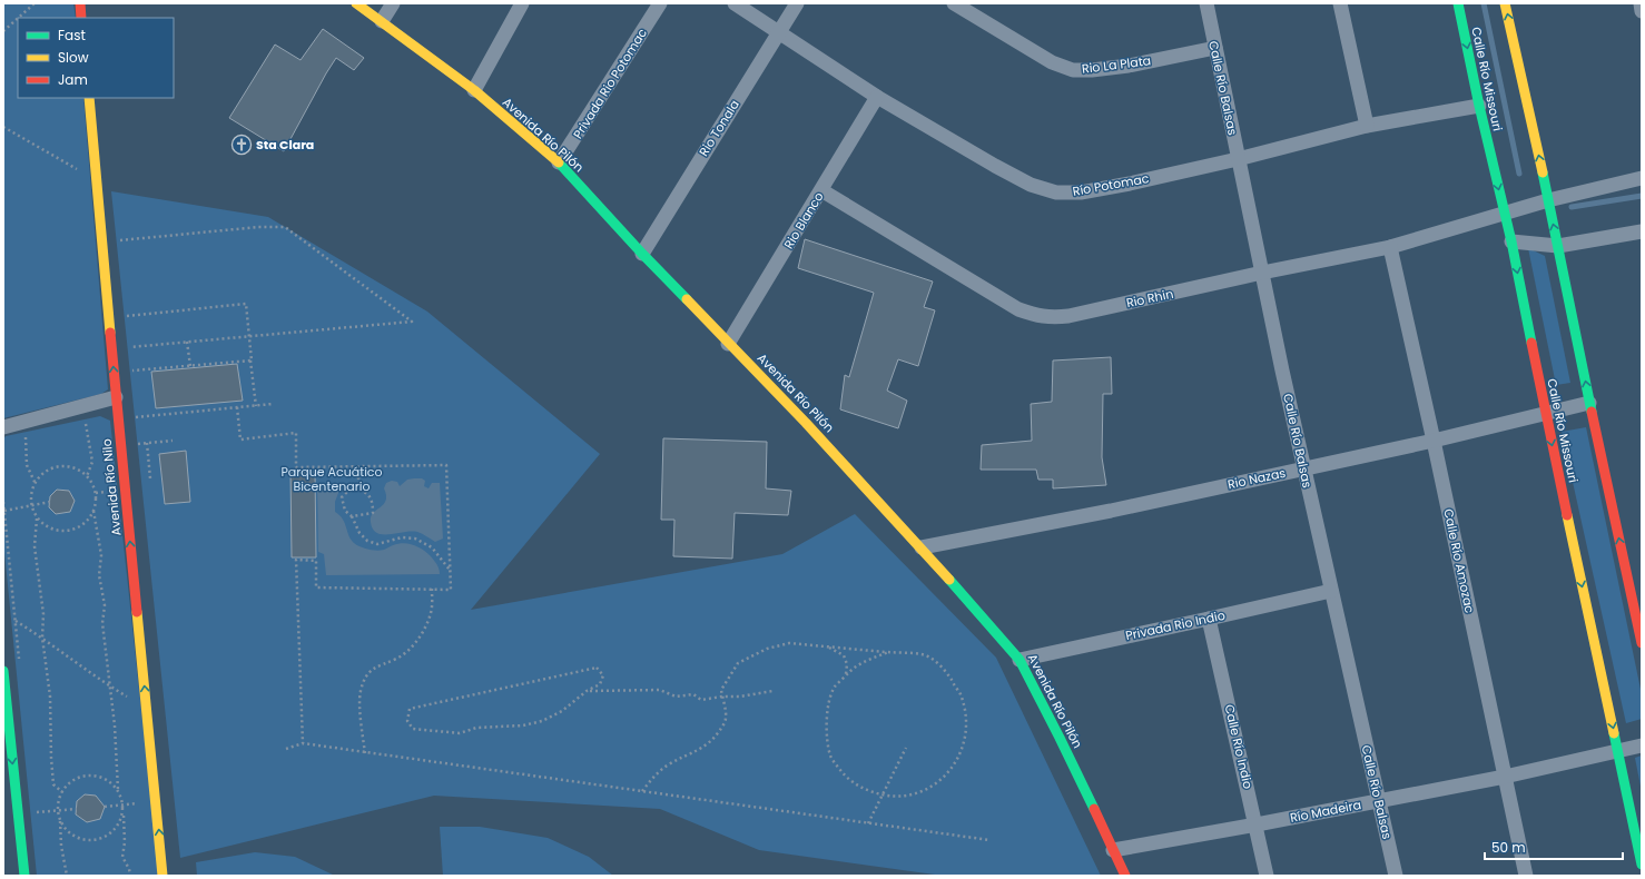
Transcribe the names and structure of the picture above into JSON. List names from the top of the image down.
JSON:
{
  "streets": {
    "street": [
      "Rio La Plata",
      "Calle Río Missouri",
      "Privada Rio Potomac",
      "Calle Río Balsas",
      "Rio Tonala",
      "Avenida Río Pilón",
      "Río Potomac",
      "Rio Blanco",
      "Rio Rhin",
      "Rio Nazas",
      "Avenida Río Nilo",
      "Calle Río Amozac",
      "Privada Rio Indio",
      "Calle Río Indio",
      "Río Madeira"
    ]
  },
  "crossings": [
    ["Rio La Plata", "Calle Río Balsas"],
    ["Calle Río Missouri", "Río Potomac"],
    ["Calle Río Missouri", "Rio Rhin"],
    ["Calle Río Missouri", "Rio Nazas"],
    ["Calle Río Missouri", "Río Madeira"],
    ["Privada Rio Potomac", "Avenida Río Pilón"],
    ["Calle Río Balsas", "Río Potomac"],
    ["Calle Río Balsas", "Rio Rhin"],
    ["Calle Río Balsas", "Rio Nazas"],
    ["Calle Río Balsas", "Privada Rio Indio"],
    ["Calle Río Balsas", "Río Madeira"],
    ["Rio Tonala", "Avenida Río Pilón"],
    ["Rio Tonala", "Río Potomac"],
    ["Avenida Río Pilón", "Rio Blanco"],
    ["Avenida Río Pilón", "Rio Nazas"],
    ["Avenida Río Pilón", "Privada Rio Indio"],
    ["Avenida Río Pilón", "Río Madeira"],
    ["Río Potomac", "Rio Blanco"],
    ["Rio Blanco", "Rio Rhin"],
    ["Rio Rhin", "Calle Río Amozac"],
    ["Rio Nazas", "Calle Río Amozac"],
    ["Calle Río Amozac", "Río Madeira"],
    ["Privada Rio Indio", "Calle Río Indio"],
    ["Calle Río Indio", "Río Madeira"]
  ],
  "one_way": ["Avenida Río Nilo"],
  "parks": ["Parque Acuático Bicentenario"],
  "places": {
    "church": ["Sta Clara"]
  },
  "legend": ["Fast", "Slow", "Jam"],
  "scale_bar": "50 m"
}
